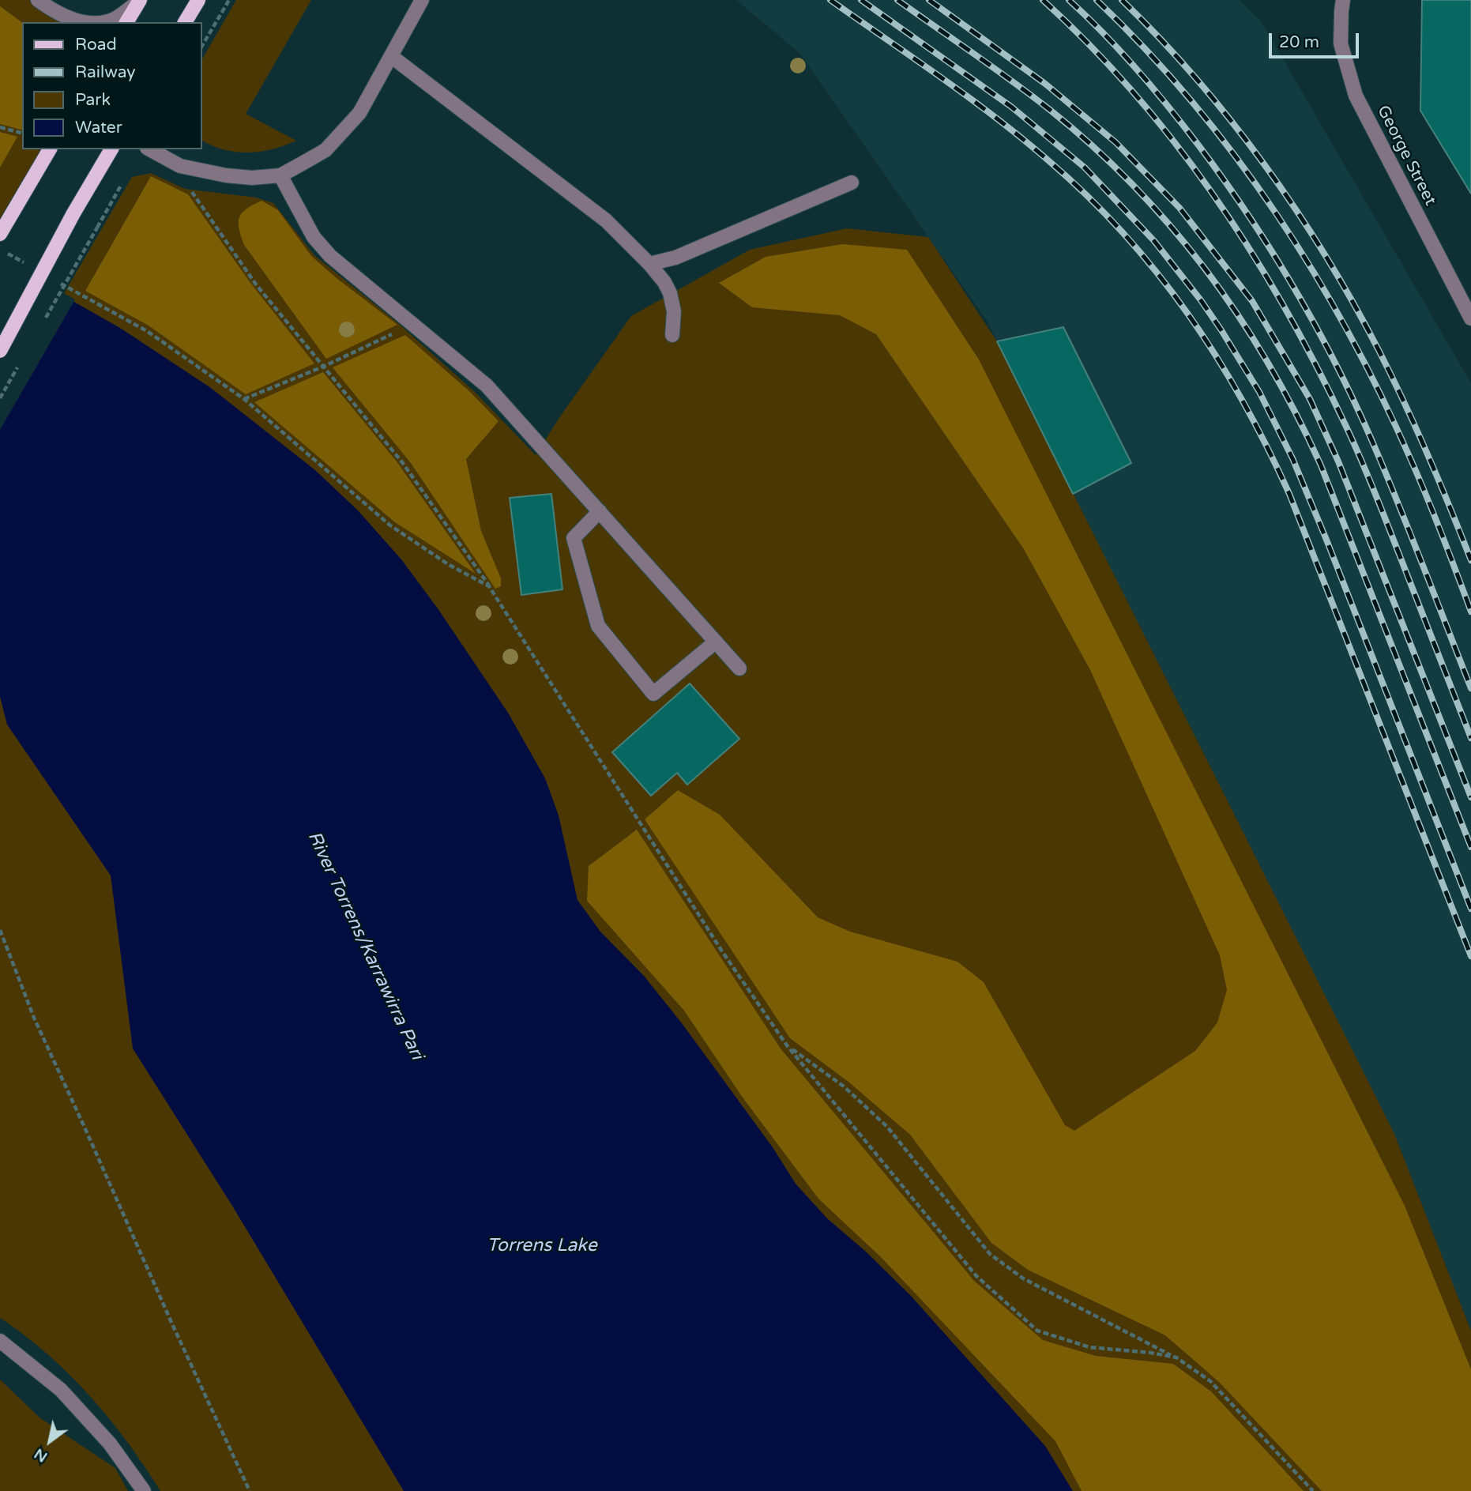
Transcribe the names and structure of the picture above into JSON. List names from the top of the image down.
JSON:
{
  "streets": {
    "street": ["George Street"]
  },
  "water": ["River Torrens/Karrawirra Pari", "Torrens Lake"],
  "legend": [
    "Road",
    "Railway",
    "Park",
    "Water"
  ],
  "scale_bar": "20 m",
  "north": "bottom left"
}
